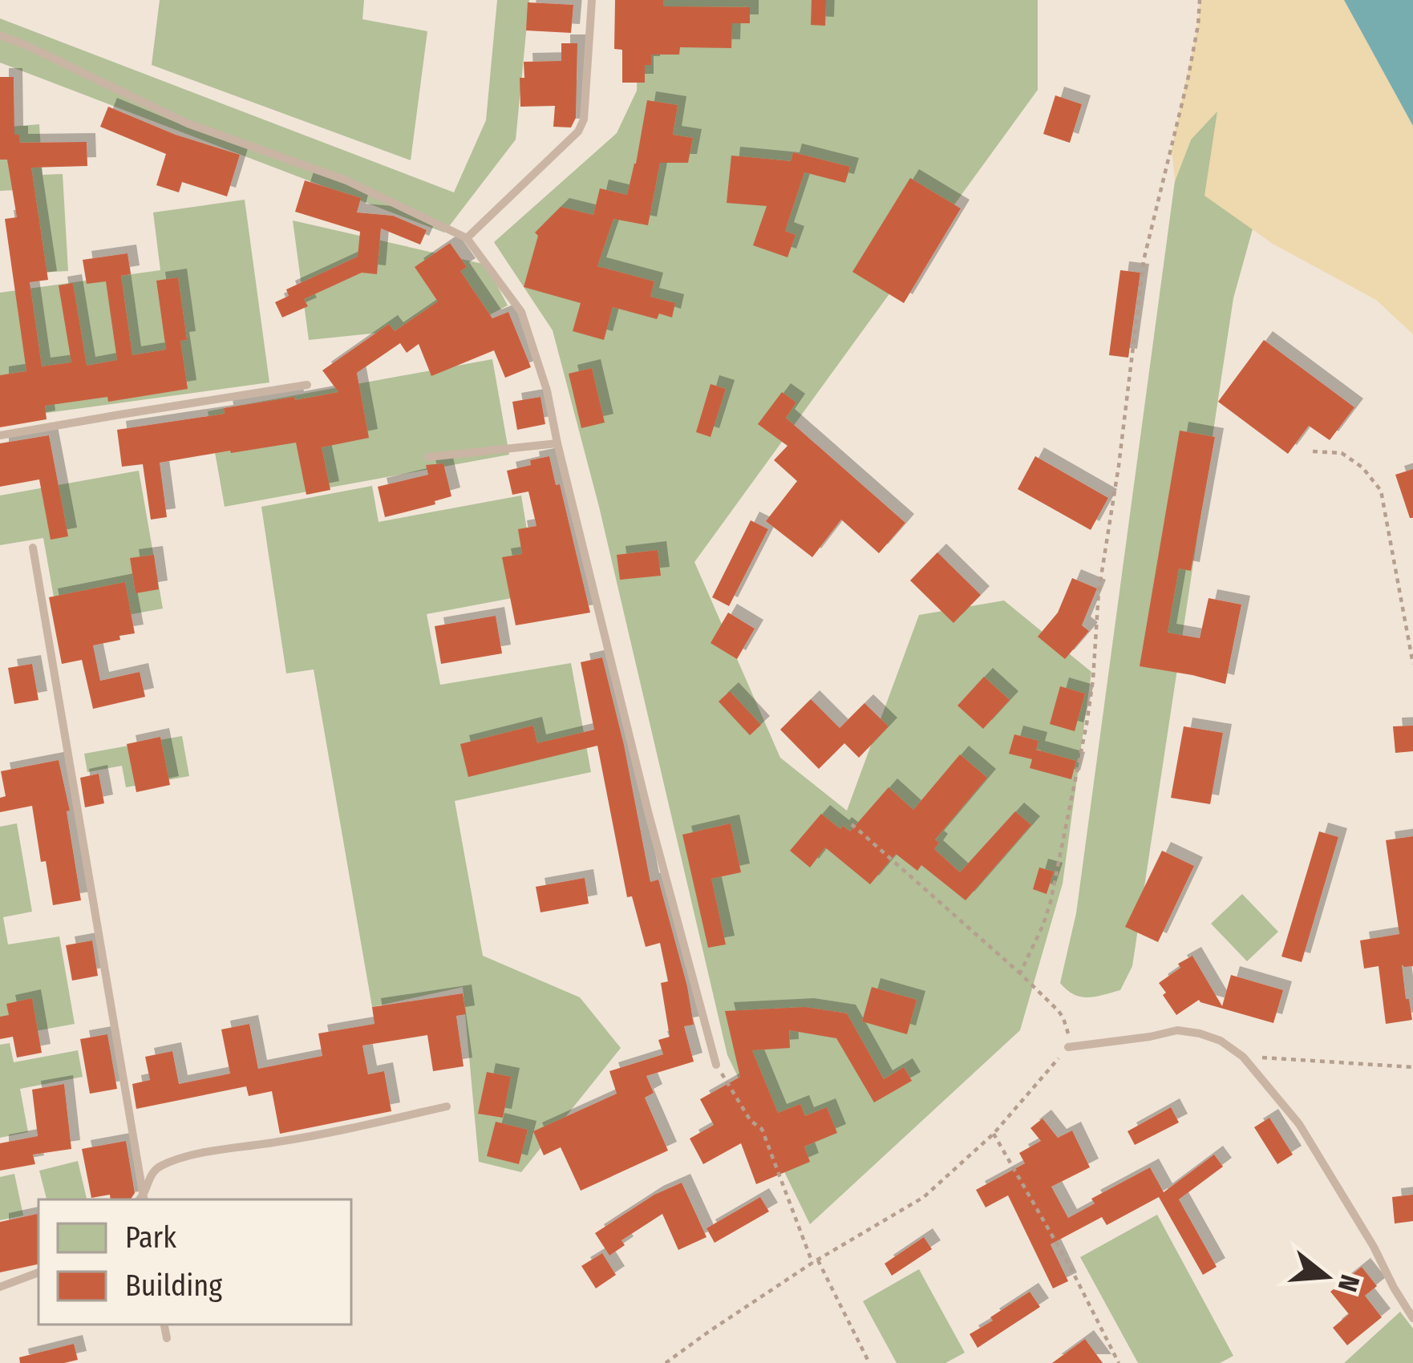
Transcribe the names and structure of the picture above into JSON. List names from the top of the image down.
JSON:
{
  "legend": ["Park", "Building"],
  "north": "right"
}
